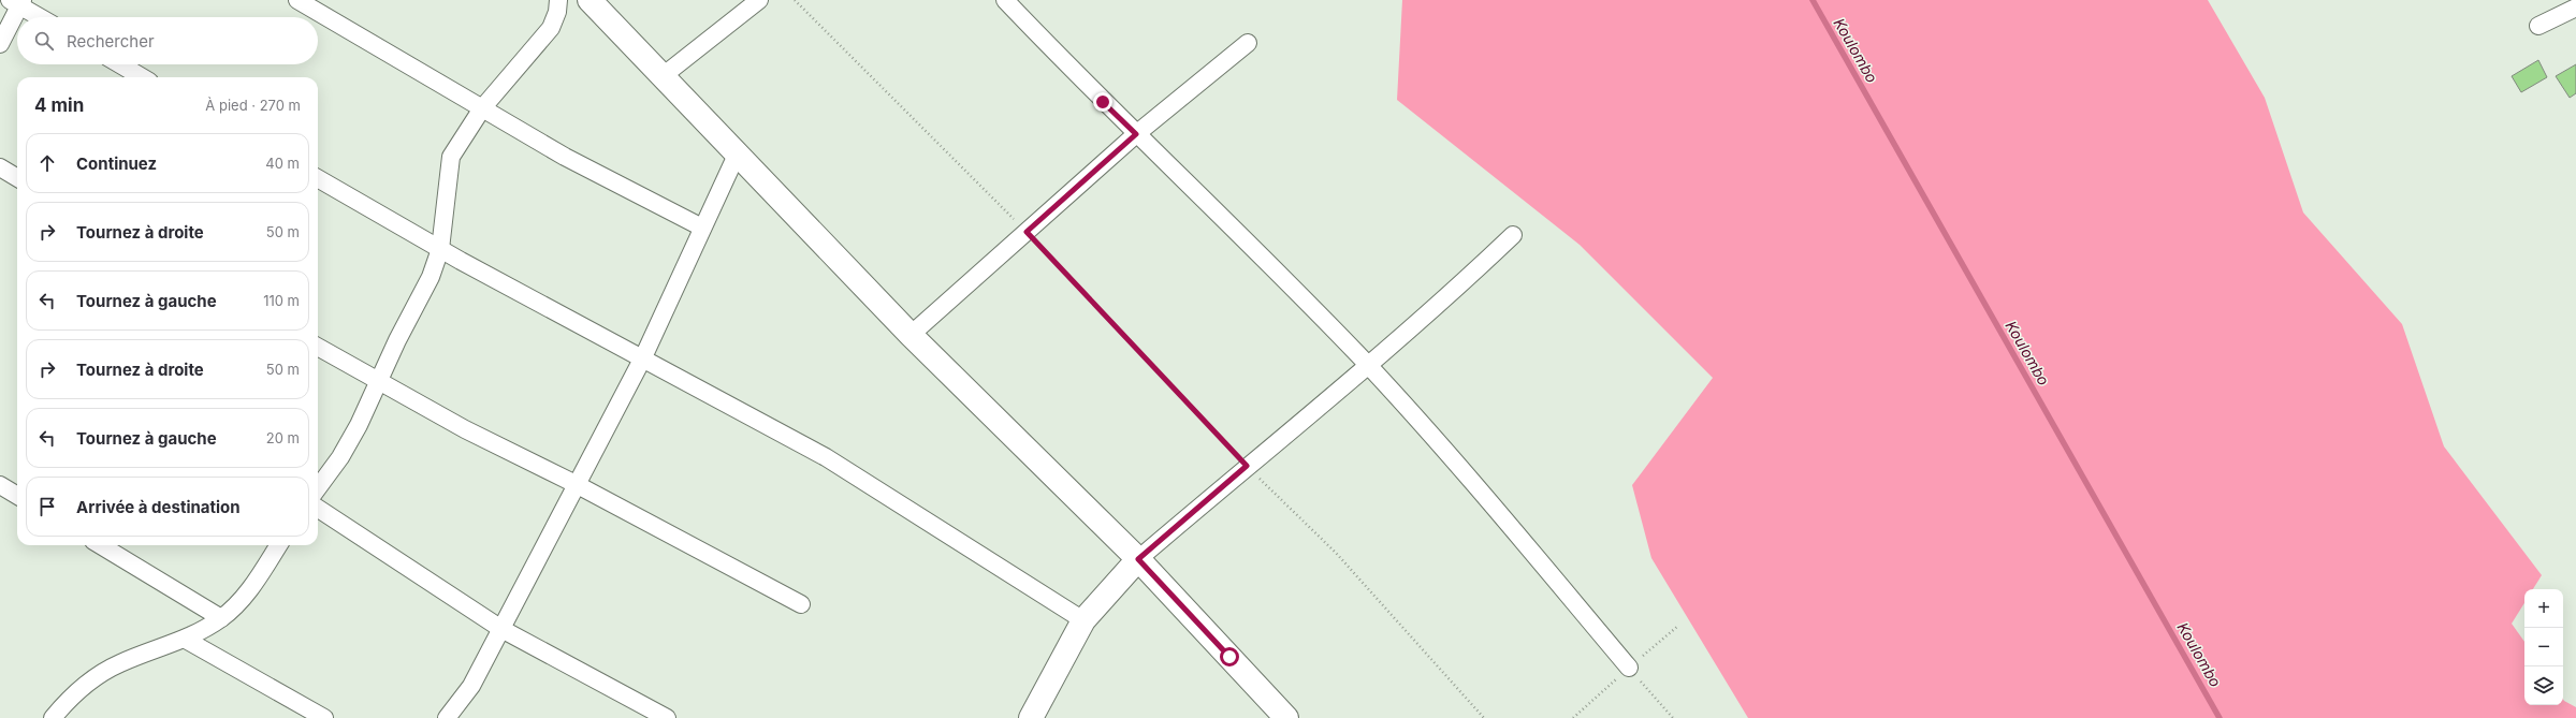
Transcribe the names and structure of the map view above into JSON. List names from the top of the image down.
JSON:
{
  "water": ["Koulombo"],
  "page": {
    "search": "Rechercher",
    "heading": ["4 min", "À pied · 270 m"],
    "list": [
      ["Continuez", "40 m"],
      ["Tournez à droite", "50 m"],
      ["Tournez à gauche", "110 m"],
      ["Tournez à droite", "50 m"],
      ["Tournez à gauche", "20 m"],
      "Arrivée à destination"
    ],
    "map_buttons": ["+", "−"]
  }
}
